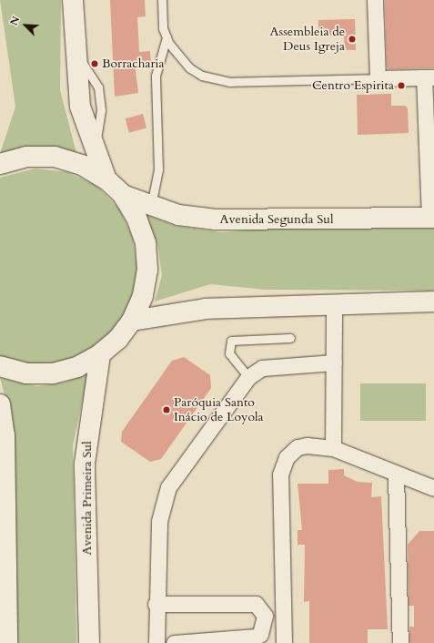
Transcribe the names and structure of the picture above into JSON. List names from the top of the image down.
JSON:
{
  "streets": {
    "main road": ["Avenida Segunda Sul", "Avenida Primeira Sul"]
  },
  "places": [
    "Assembleia de Deus Igreja",
    "Borracharia",
    "Centro Espirita",
    "Paróquia Santo Inácio de Loyola"
  ],
  "north": "top left"
}
